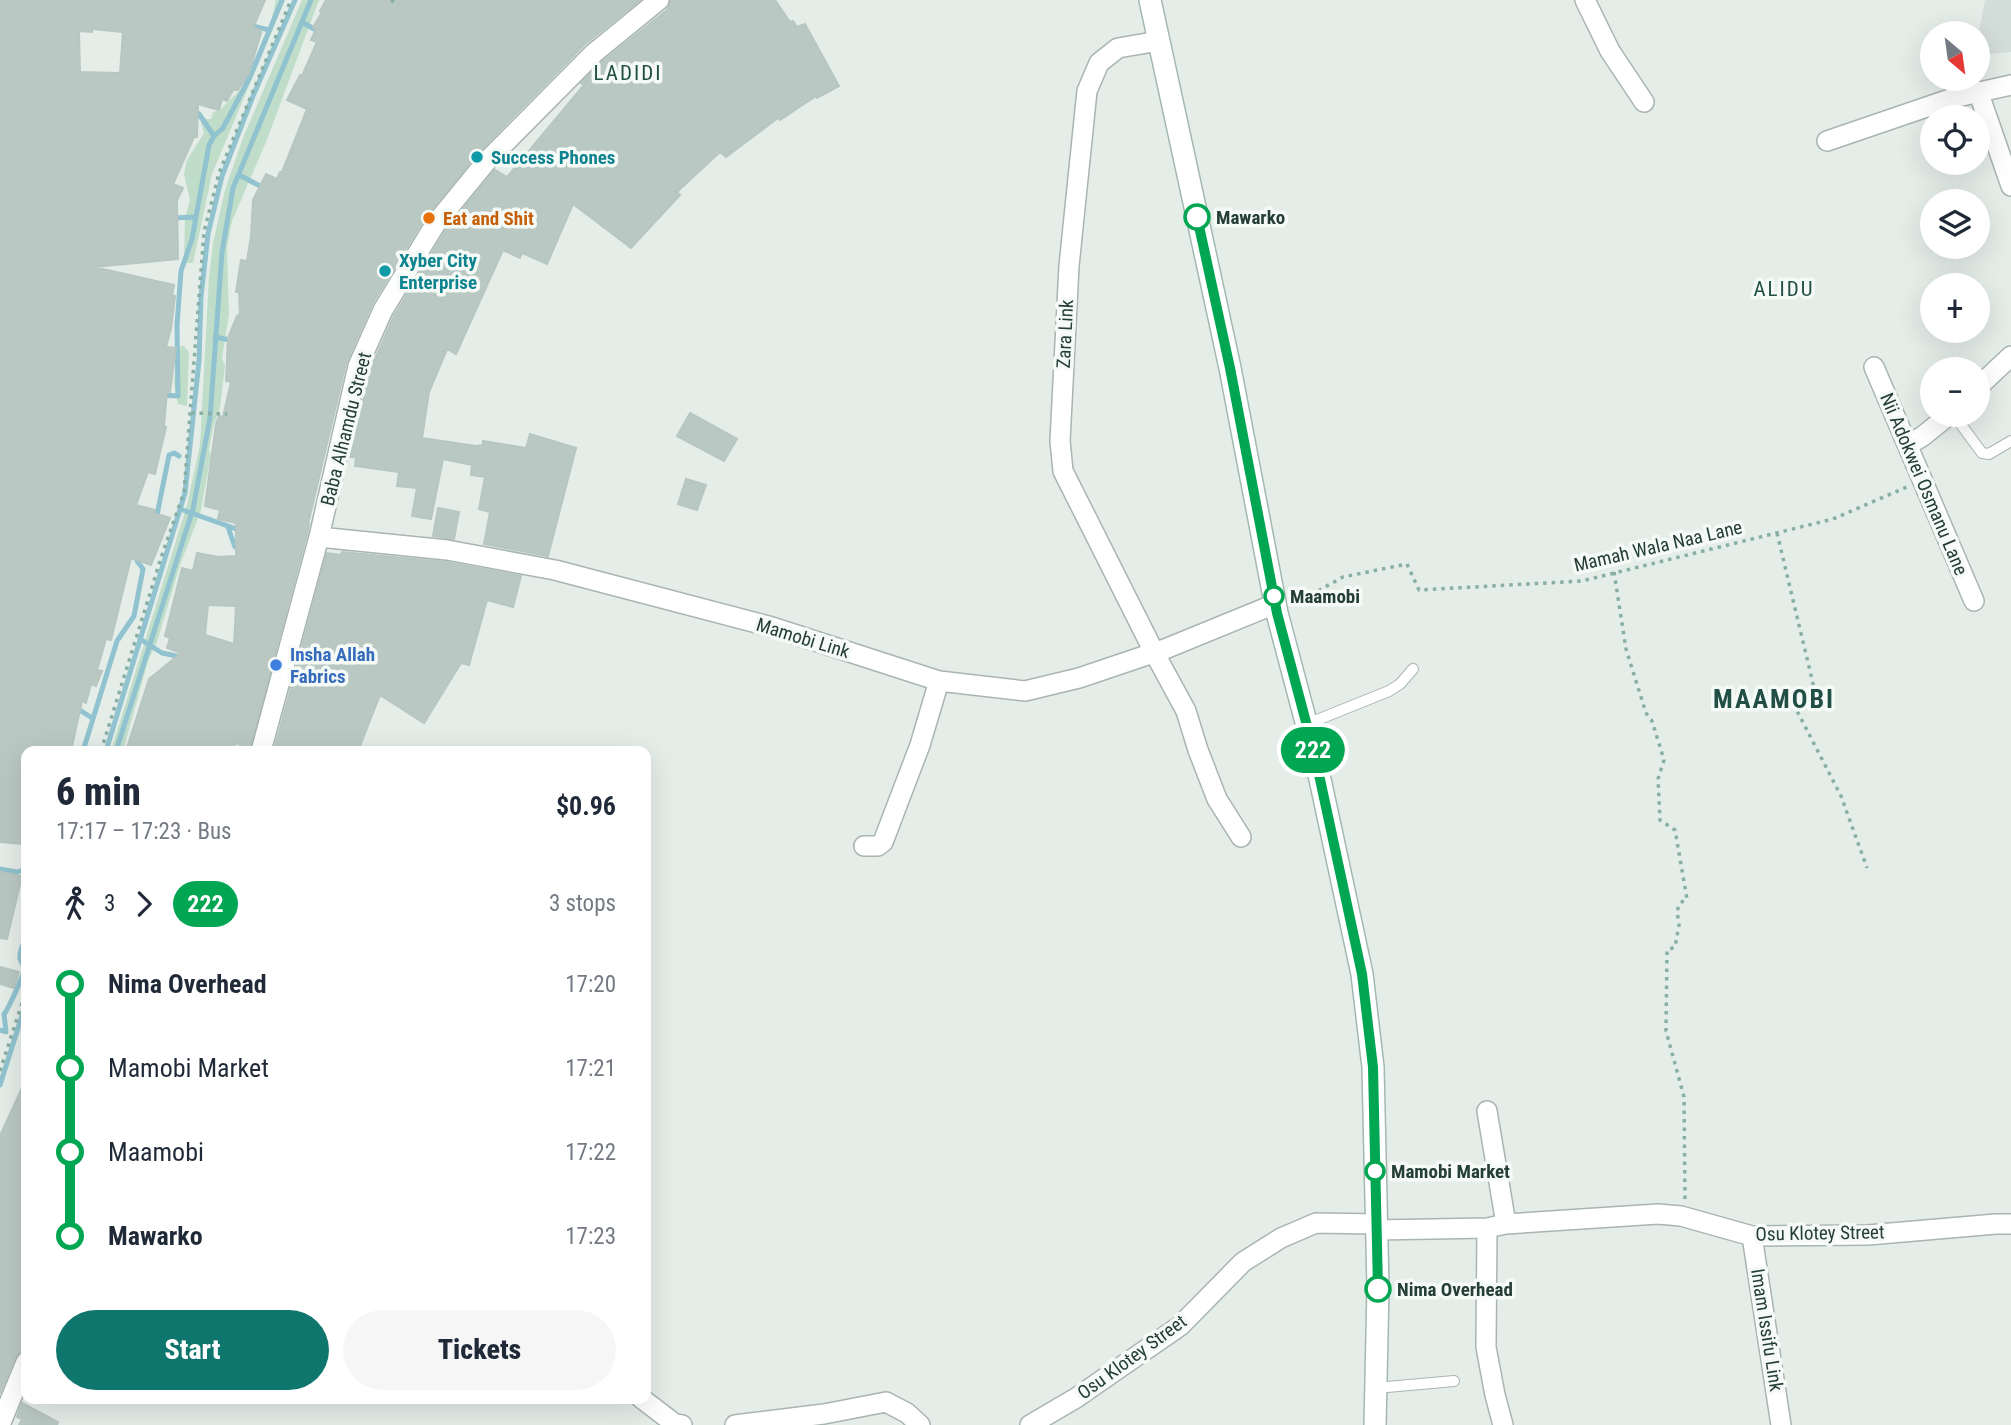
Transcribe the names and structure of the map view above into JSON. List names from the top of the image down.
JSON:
{
  "streets": {
    "street": [
      "Zara Link",
      "Baba Alhamdu Street",
      "Nii Adokwei Osmanu Lane",
      "Mamobi Link",
      "Osu Klotey Street",
      "Imam Issifu Link"
    ],
    "path": ["Mamah Wala Naa Lane"]
  },
  "crossings": [
    ["Zara Link", "Mamobi Link"],
    ["Baba Alhamdu Street", "Mamobi Link"],
    ["Nii Adokwei Osmanu Lane", "Mamah Wala Naa Lane"],
    ["Mamah Wala Naa Lane", "Mamobi Link"],
    ["Osu Klotey Street", "Imam Issifu Link"]
  ],
  "districts": ["LADIDI", "ALIDU", "MAAMOBI"],
  "places": [
    "Success Phones",
    "Mawarko",
    "Eat and Shit",
    "Xyber City Enterprise",
    "Maamobi",
    "Insha Allah Fabrics",
    "Mamobi Market",
    "Nima Overhead"
  ],
  "lines": ["bus line 222"],
  "north": "bottom right",
  "page": {
    "on_map": "222",
    "map_buttons": ["+", "−"],
    "heading": ["6 min", "17:17 – 17:23 · Bus", "$0.96"],
    "legs": ["3", "222", "3 stops"],
    "list": [
      {
        "name": "Nima Overhead",
        "value": "17:20"
      },
      {
        "name": "Mamobi Market",
        "value": "17:21"
      },
      {
        "name": "Maamobi",
        "value": "17:22"
      },
      {
        "name": "Mawarko",
        "value": "17:23"
      }
    ],
    "buttons": ["Start", "Tickets"]
  }
}
